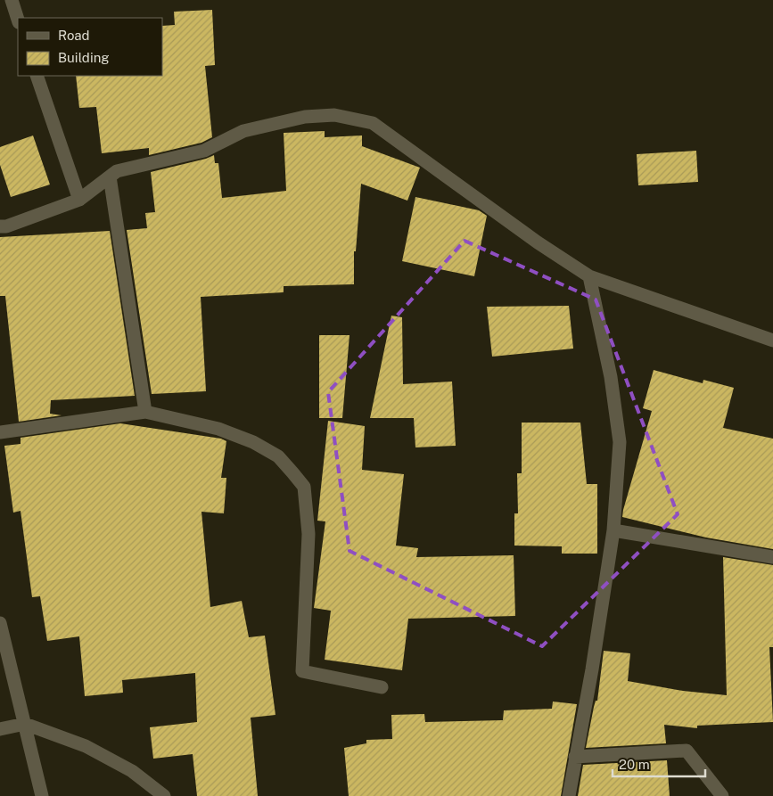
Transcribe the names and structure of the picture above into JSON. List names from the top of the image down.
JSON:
{
  "legend": ["Road", "Building"],
  "scale_bar": "20 m"
}
